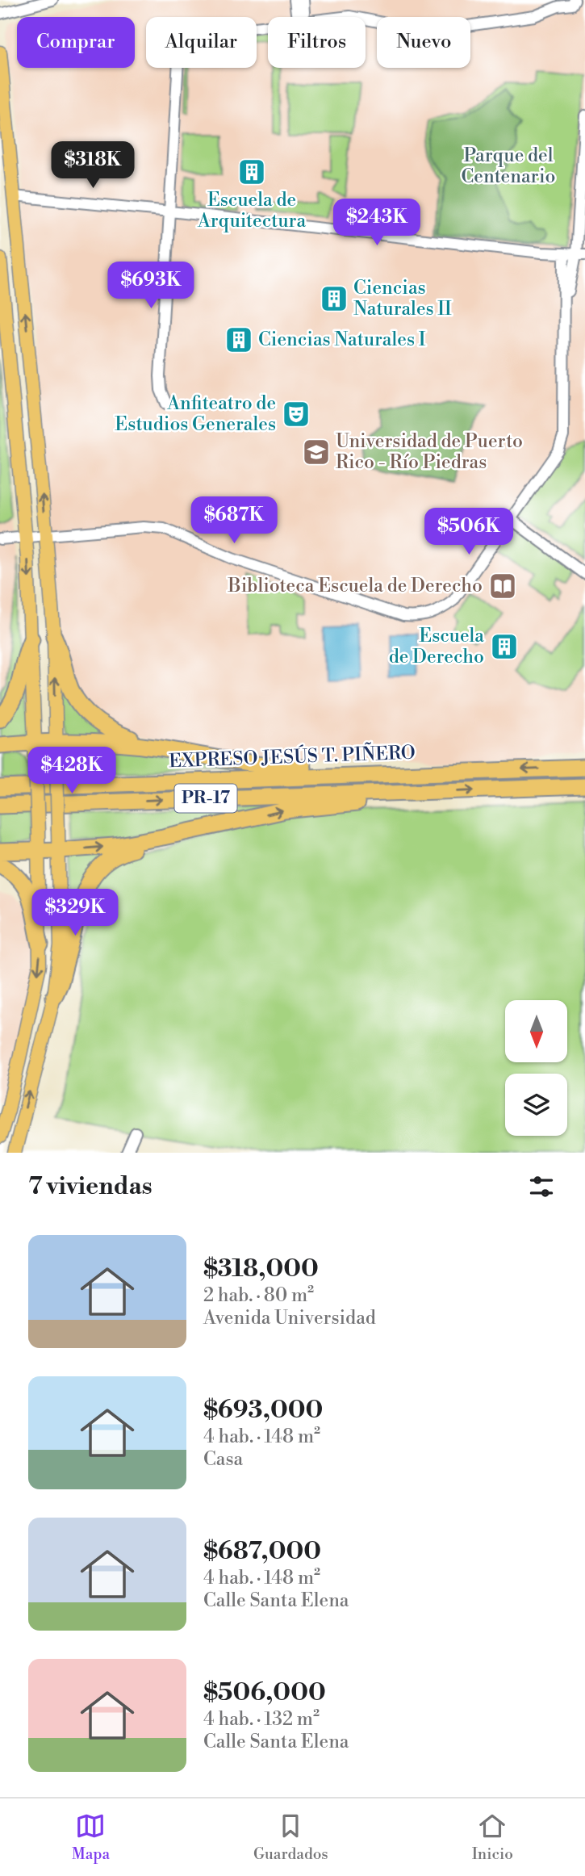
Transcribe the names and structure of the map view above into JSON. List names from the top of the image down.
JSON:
{
  "streets": {
    "highway": ["EXPRESO JESÚS T. PIÑERO", "PR-17"]
  },
  "parks": ["Parque del Centenario"],
  "places": {
    "building": [
      "Escuela de Arquitectura",
      "Ciencias Naturales II",
      "Ciencias Naturales I",
      "Escuela de Derecho"
    ],
    "theatre": ["Anfiteatro de Estudios Generales"],
    "school or university": ["Universidad de Puerto Rico - Río Piedras"],
    "library": ["Biblioteca Escuela de Derecho"]
  },
  "north": "bottom",
  "page": {
    "chip": [
      "Comprar",
      "Alquilar",
      "Filtros",
      "Nuevo"
    ],
    "price": [
      "$318K",
      "$243K",
      "$693K",
      "$687K",
      "$506K",
      "$428K",
      "$329K"
    ],
    "heading": "7 viviendas",
    "list": [
      {
        "name": "$318,000",
        "note": "2 hab. · 80 m² · Avenida Universidad"
      },
      {
        "name": "$693,000",
        "note": "4 hab. · 148 m² · Casa"
      },
      {
        "name": "$687,000",
        "note": "4 hab. · 148 m² · Calle Santa Elena"
      },
      {
        "name": "$506,000",
        "note": "4 hab. · 132 m² · Calle Santa Elena"
      }
    ],
    "tabs": ["Mapa", "Guardados", "Inicio"]
  }
}
